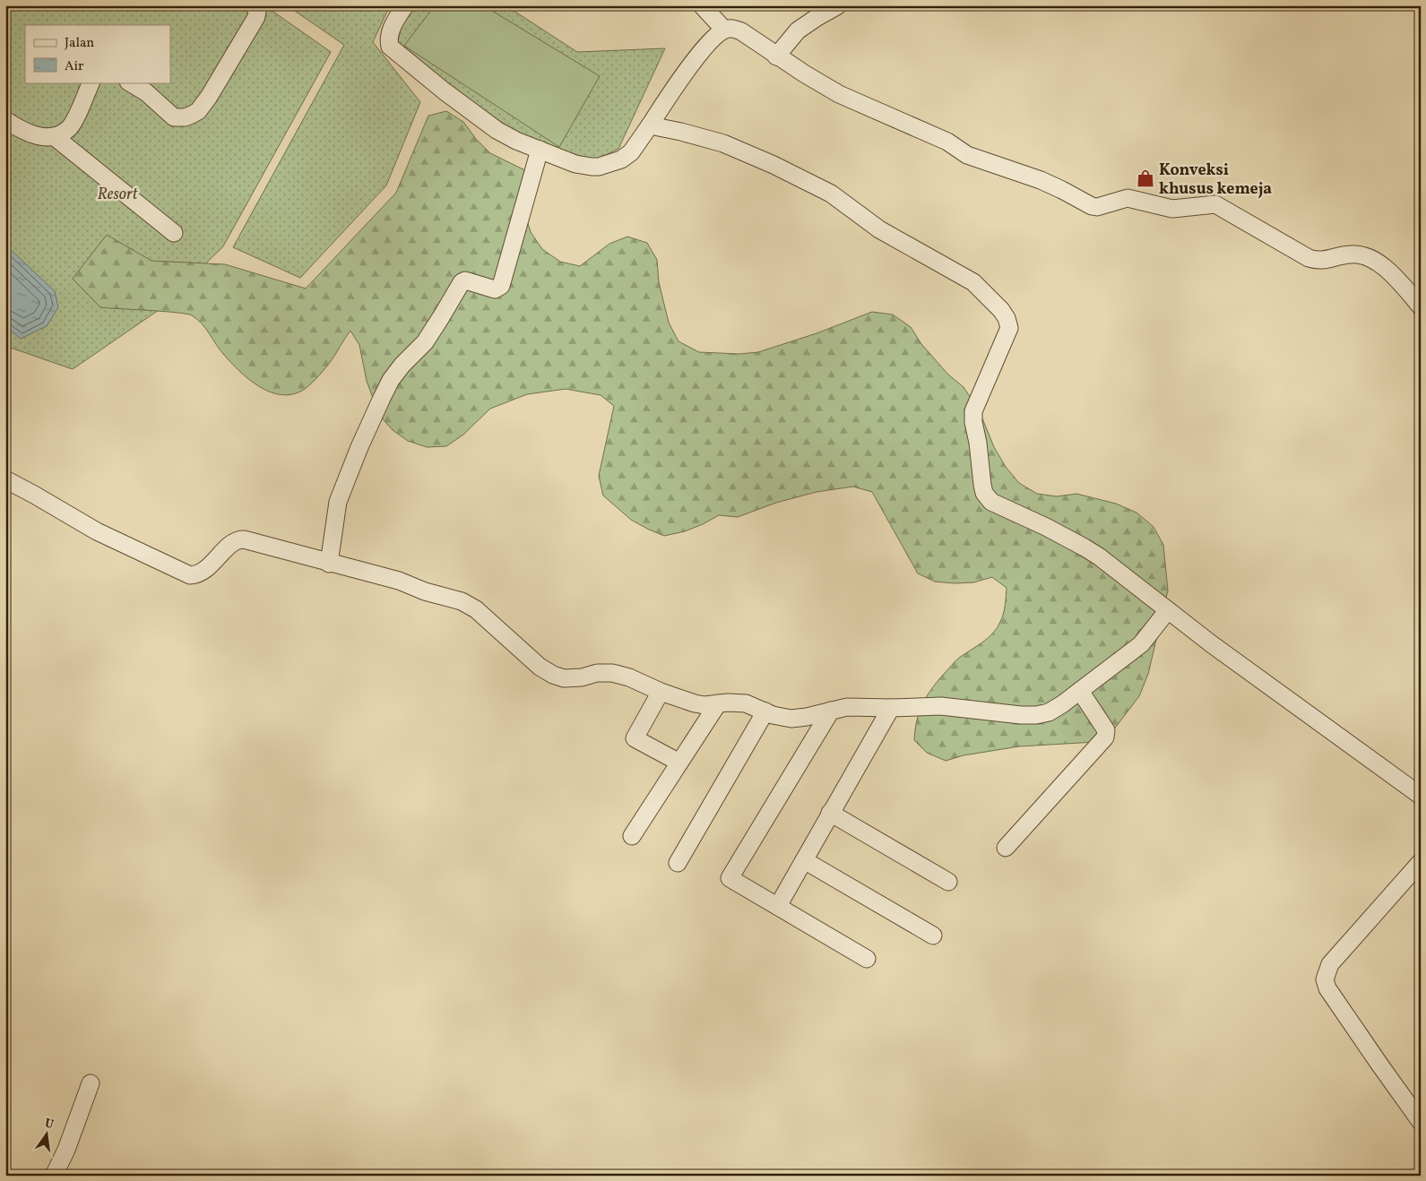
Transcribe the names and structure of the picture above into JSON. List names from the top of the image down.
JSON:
{
  "parks": ["Resort"],
  "places": {
    "shop": ["Konveksi khusus kemeja"]
  },
  "legend": ["Jalan", "Air"],
  "north": "top"
}
